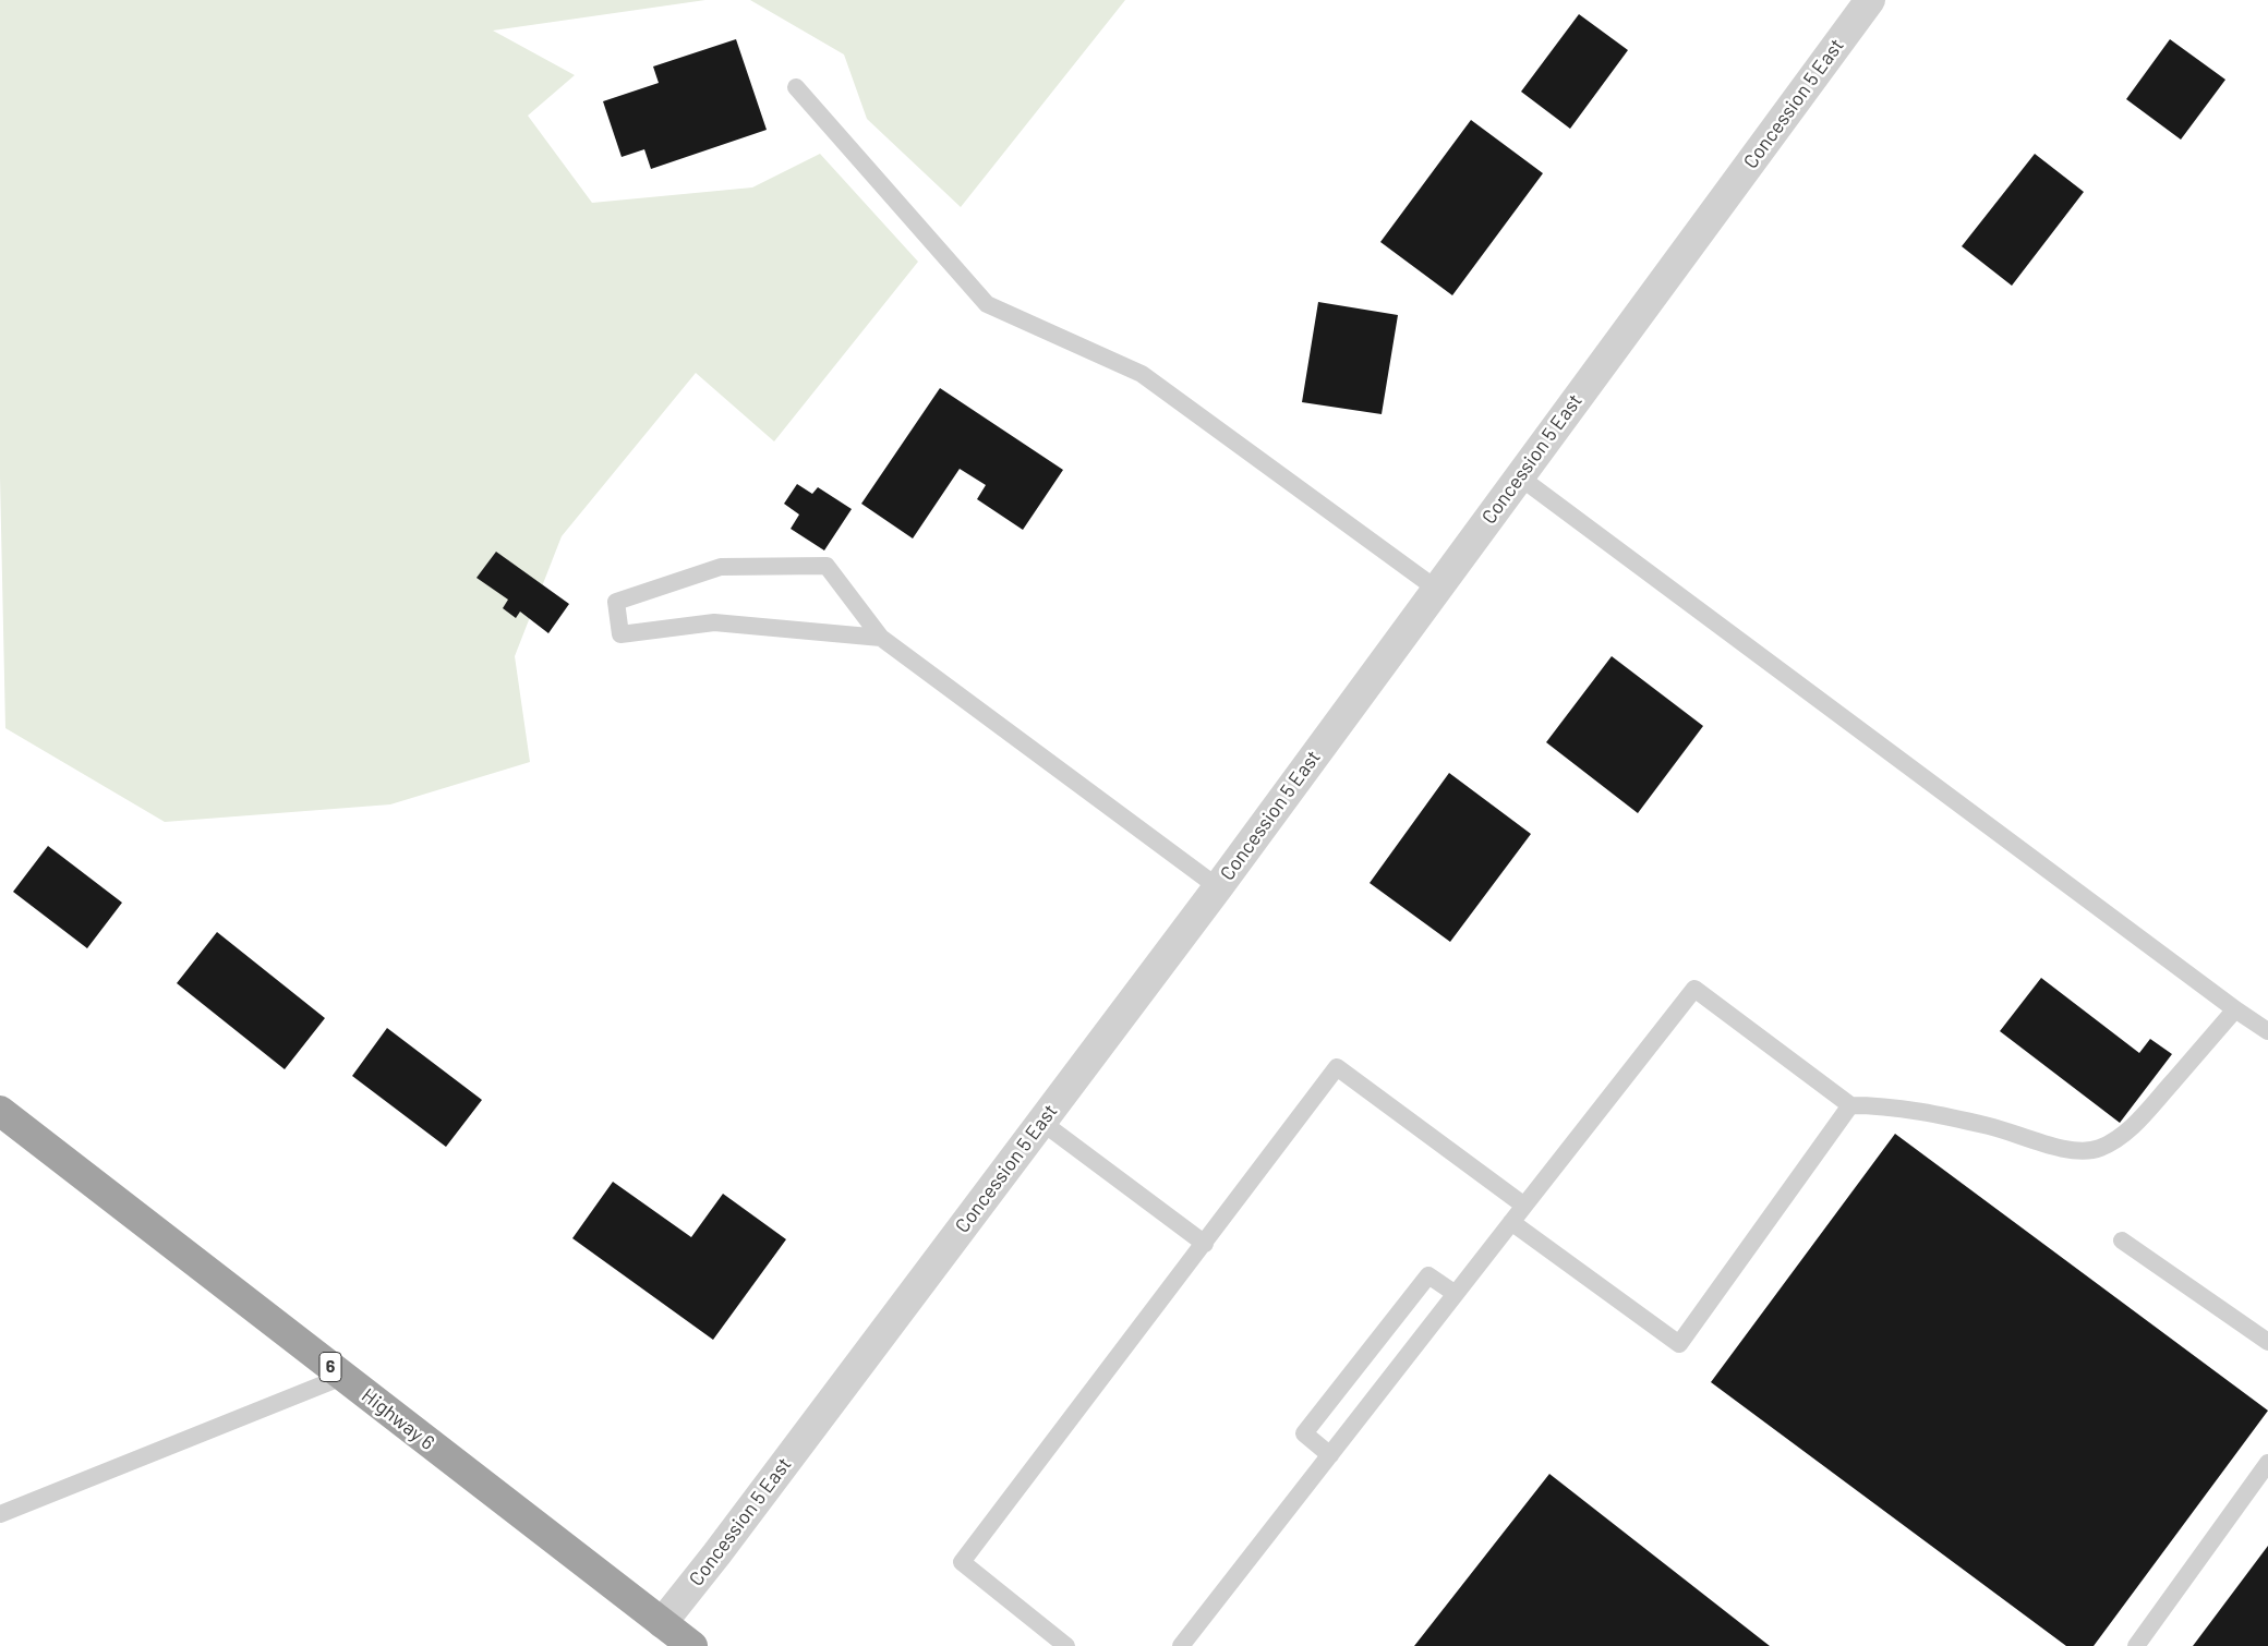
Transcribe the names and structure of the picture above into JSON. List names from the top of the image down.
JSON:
{
  "streets": {
    "highway": ["6", "Highway 6"],
    "street": ["Concession 5 East"]
  },
  "crossings": [
    ["Concession 5 East", "Highway 6"]
  ]
}
